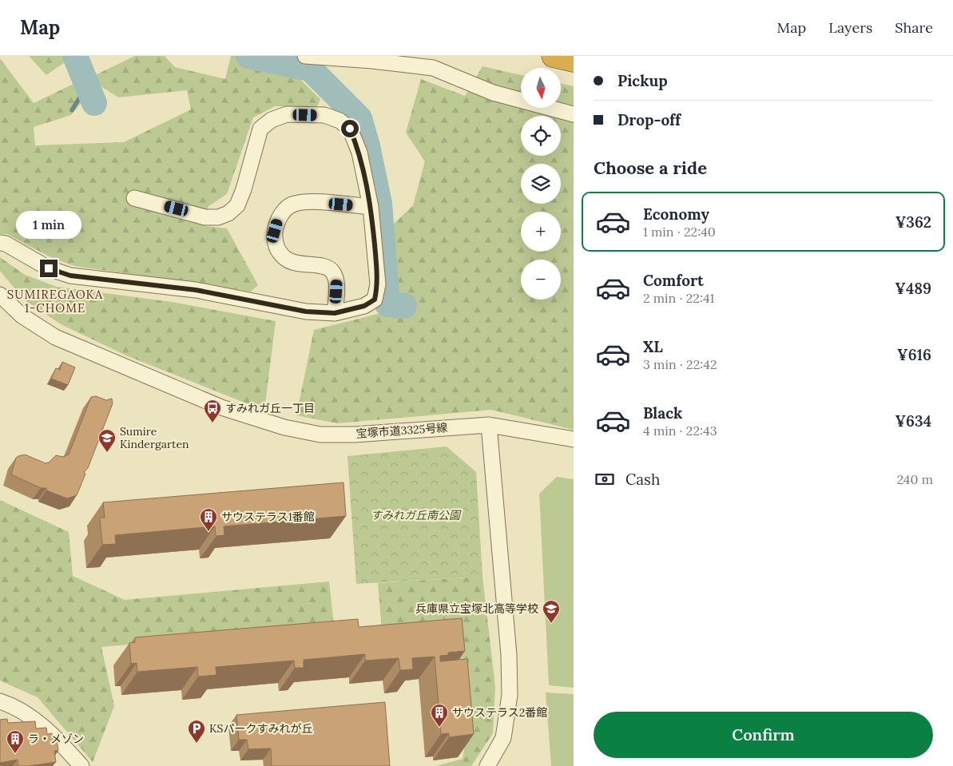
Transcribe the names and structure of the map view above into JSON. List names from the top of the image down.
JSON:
{
  "streets": {
    "street": ["宝塚市道3325号線"]
  },
  "districts": ["SUMIREGAOKA 1-CHOME"],
  "parks": ["すみれガ丘南公園"],
  "places": {
    "bus stop": ["すみれガ丘一丁目"],
    "school or university": ["Sumire Kindergarten", "兵庫県立宝塚北高等学校"],
    "building": ["サウステラス1番館", "サウステラス2番館", "ラ・メゾン"],
    "parking": ["KSパークすみれが丘"]
  },
  "north": "bottom",
  "page": {
    "header": "Map",
    "nav": ["Map", "Layers", "Share"],
    "banner": ["Pickup", "Drop-off"],
    "map_buttons": ["+", "−"],
    "heading": "Choose a ride",
    "list": [
      {
        "name": "Economy",
        "note": "1 min · 22:40",
        "value": "¥362"
      },
      {
        "name": "Comfort",
        "note": "2 min · 22:41",
        "value": "¥489"
      },
      {
        "name": "XL",
        "note": "3 min · 22:42",
        "value": "¥616"
      },
      {
        "name": "Black",
        "note": "4 min · 22:43",
        "value": "¥634"
      }
    ],
    "bubble": "1 min",
    "pay": ["Cash", "240 m"],
    "buttons": "Confirm"
  }
}
